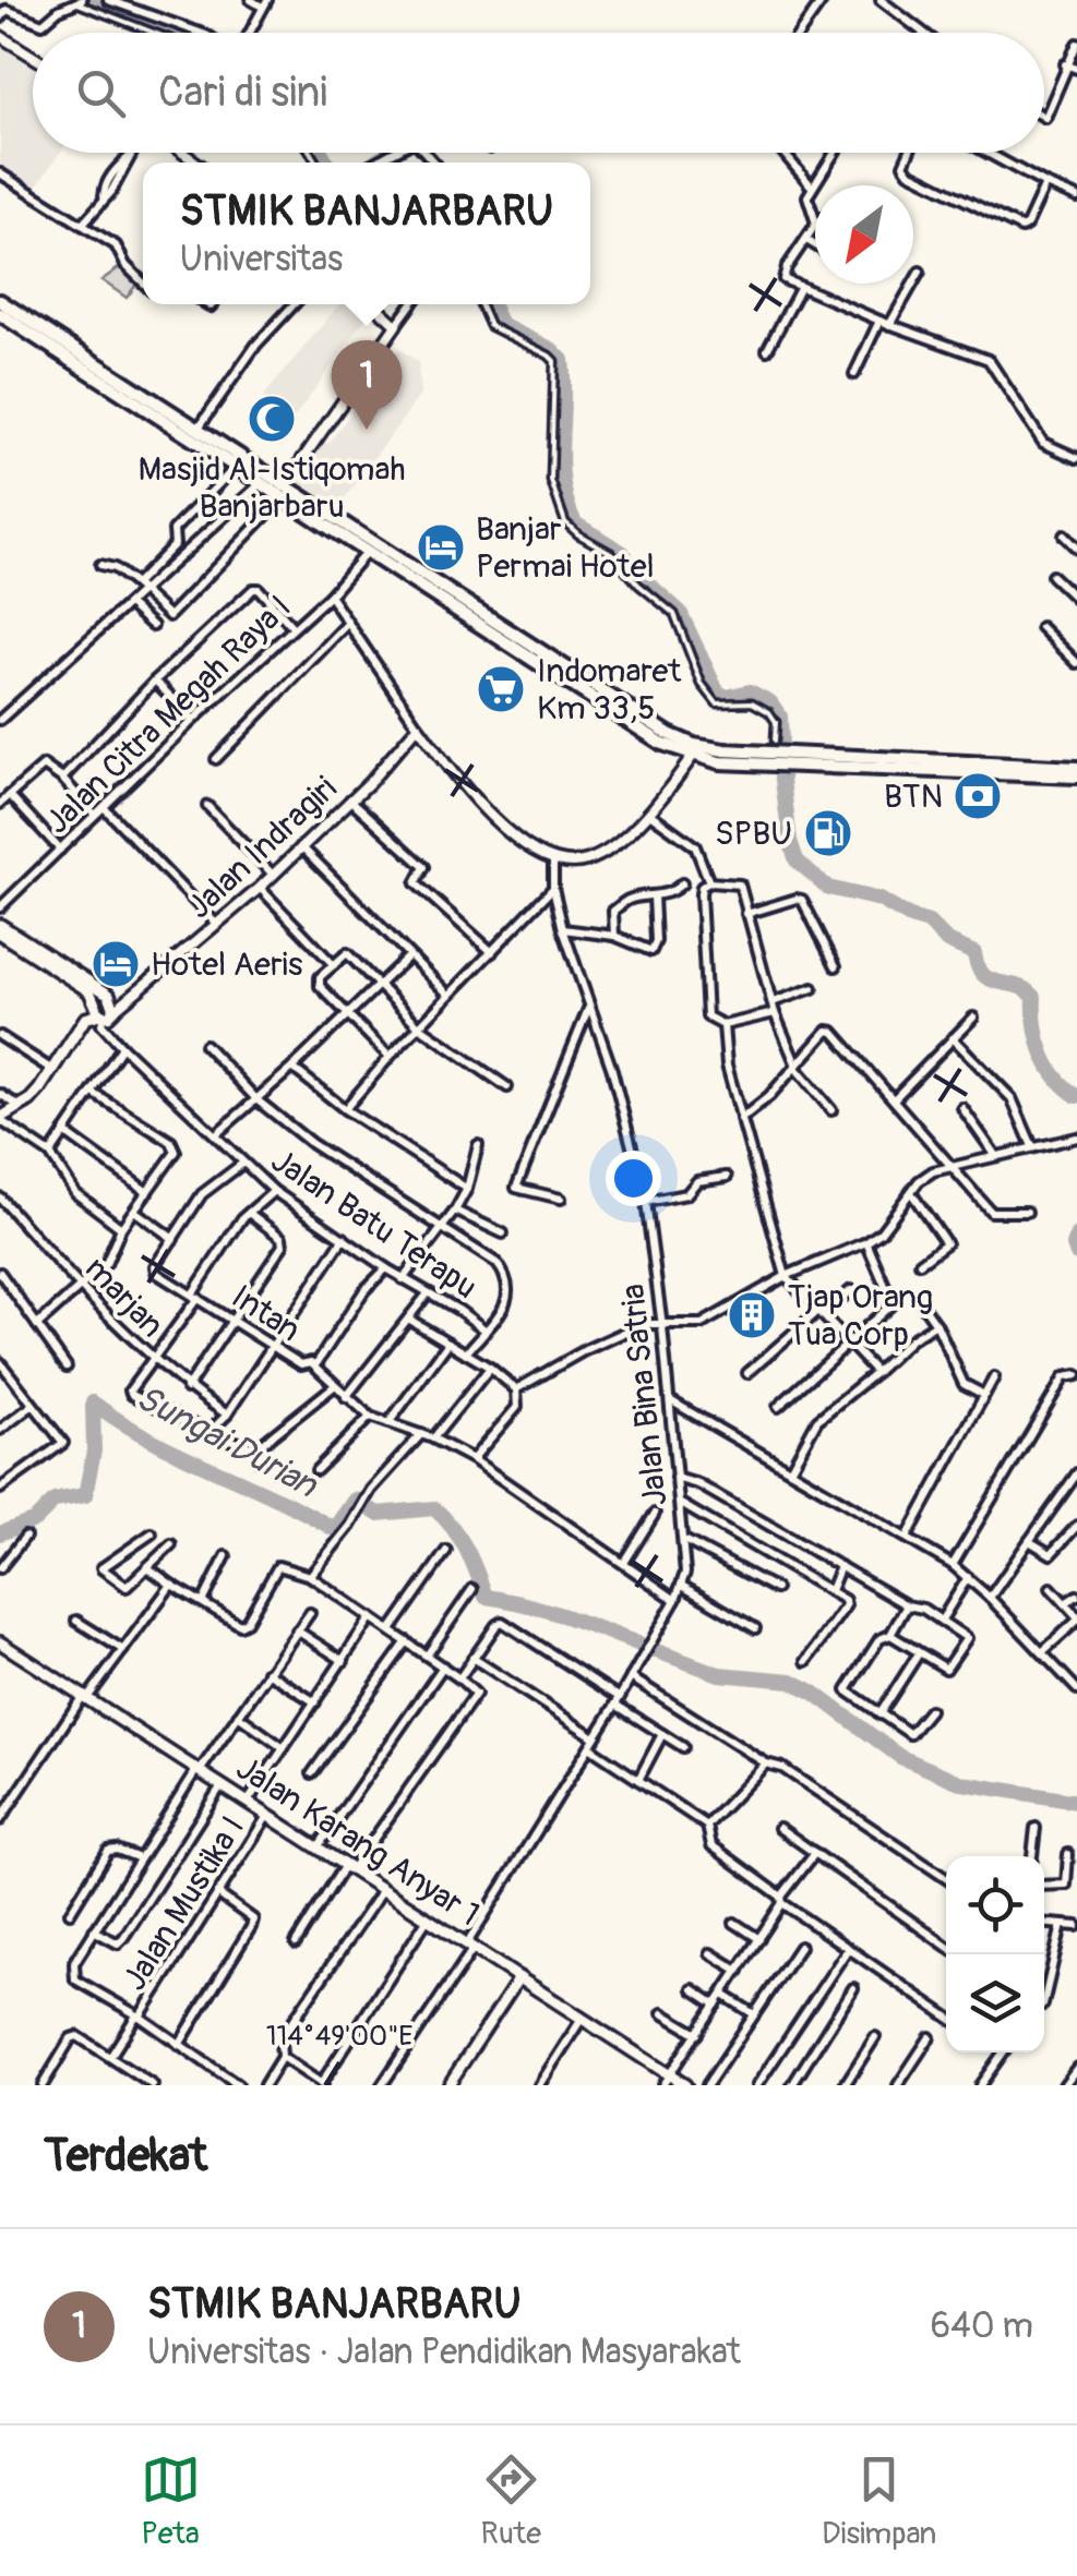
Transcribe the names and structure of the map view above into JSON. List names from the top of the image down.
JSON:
{
  "streets": {
    "main road": ["Jalan Karang Anyar 1"],
    "street": [
      "Jalan Citra Megah Raya I",
      "Jalan Indragiri",
      "Jalan Batu Terapu",
      "marjan",
      "Intan",
      "Jalan Bina Satria",
      "Jalan Mustika I"
    ]
  },
  "crossings": [
    ["Jalan Indragiri", "Jalan Batu Terapu"],
    ["Jalan Batu Terapu", "Intan"],
    ["Intan", "Jalan Bina Satria"],
    ["Jalan Bina Satria", "Jalan Karang Anyar 1"],
    ["Jalan Karang Anyar 1", "Jalan Mustika I"]
  ],
  "water": ["Sungai Durian"],
  "places": {
    "mosque": ["Masjid Al-Istiqomah Banjarbaru"],
    "hotel": ["Banjar Permai Hotel", "Hotel Aeris"],
    "supermarket": ["Indomaret Km 33,5"],
    "bank": ["BTN"],
    "fuel station": ["SPBU"],
    "building": ["Tjap Orang Tua Corp"]
  },
  "north": "bottom left",
  "page": {
    "search": "Cari di sini",
    "popup": ["STMIK BANJARBARU", "Universitas"],
    "pins": "1",
    "heading": "Terdekat",
    "list": [
      {
        "mark": "1",
        "name": "STMIK BANJARBARU",
        "note": "Universitas · Jalan Pendidikan Masyarakat",
        "value": "640 m"
      }
    ],
    "nav": ["Peta", "Rute", "Disimpan"]
  },
  "coordinates": ["114°49'00\"E"]
}
